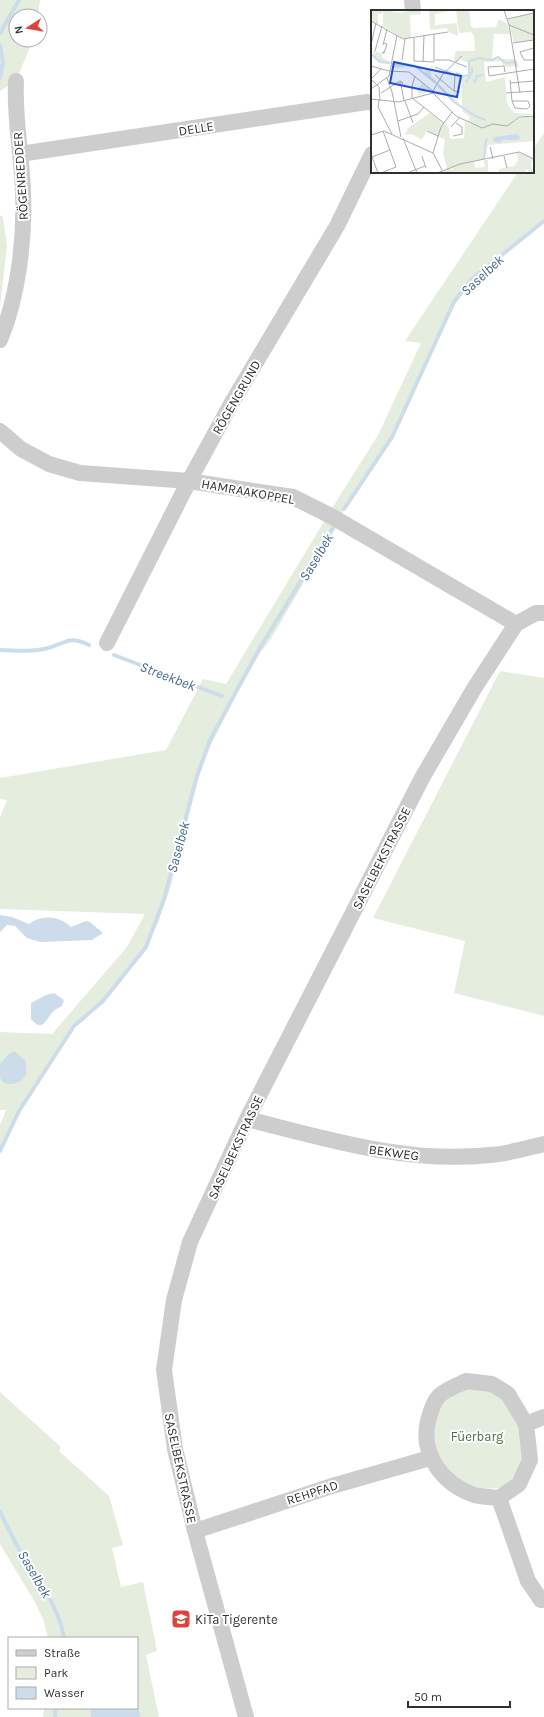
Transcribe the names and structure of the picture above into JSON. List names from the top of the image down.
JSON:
{
  "streets": {
    "street": [
      "DELLE",
      "RÖGENREDDER",
      "RÖGENGRUND",
      "HAMRAAKOPPEL",
      "SASELBEKSTRASSE",
      "BEKWEG",
      "REHPFAD"
    ]
  },
  "crossings": [
    ["DELLE", "RÖGENREDDER"],
    ["RÖGENGRUND", "HAMRAAKOPPEL"],
    ["HAMRAAKOPPEL", "SASELBEKSTRASSE"],
    ["SASELBEKSTRASSE", "BEKWEG"],
    ["SASELBEKSTRASSE", "REHPFAD"]
  ],
  "water": ["Saselbek", "Streekbek"],
  "parks": ["Füerbarg"],
  "places": {
    "school or university": ["KiTa Tigerente"]
  },
  "legend": ["Straße", "Park", "Wasser"],
  "scale_bar": "50 m",
  "north": "left"
}
